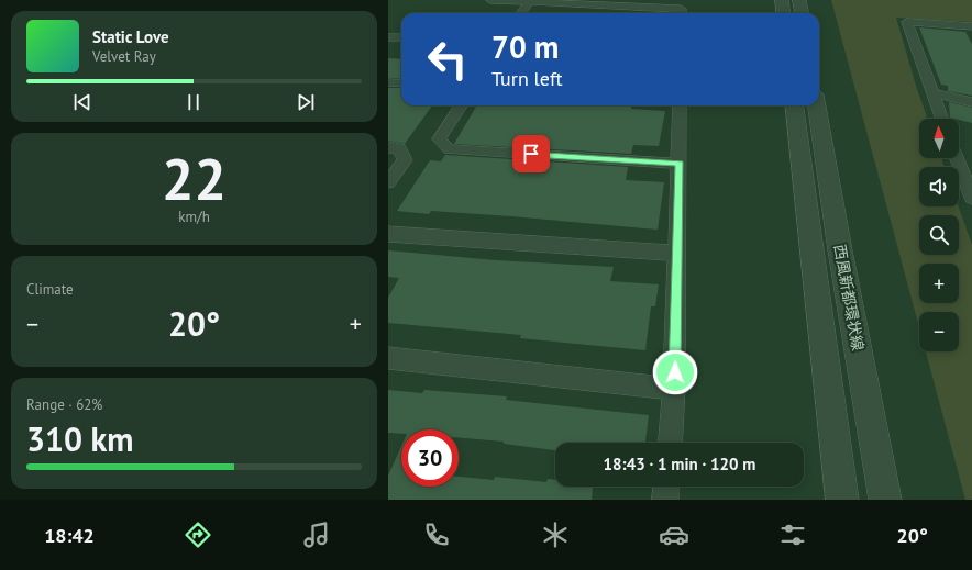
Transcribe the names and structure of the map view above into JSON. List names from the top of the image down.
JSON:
{
  "streets": {
    "street": ["西風新都環状線"]
  },
  "north": "top",
  "page": {
    "turn": ["70 m", "Turn left"],
    "song": ["Static Love", "Velvet Ray"],
    "map_buttons": ["+", "−"],
    "tile": [
      ["22", "km/h"],
      "Climate",
      ["Range · 62%", "310 km"]
    ],
    "heat": ["−", "20°", "+"],
    "limit": "30",
    "trip": "18:43 · 1 min · 120 m",
    "tabs": ["18:42", "20°"]
  }
}
